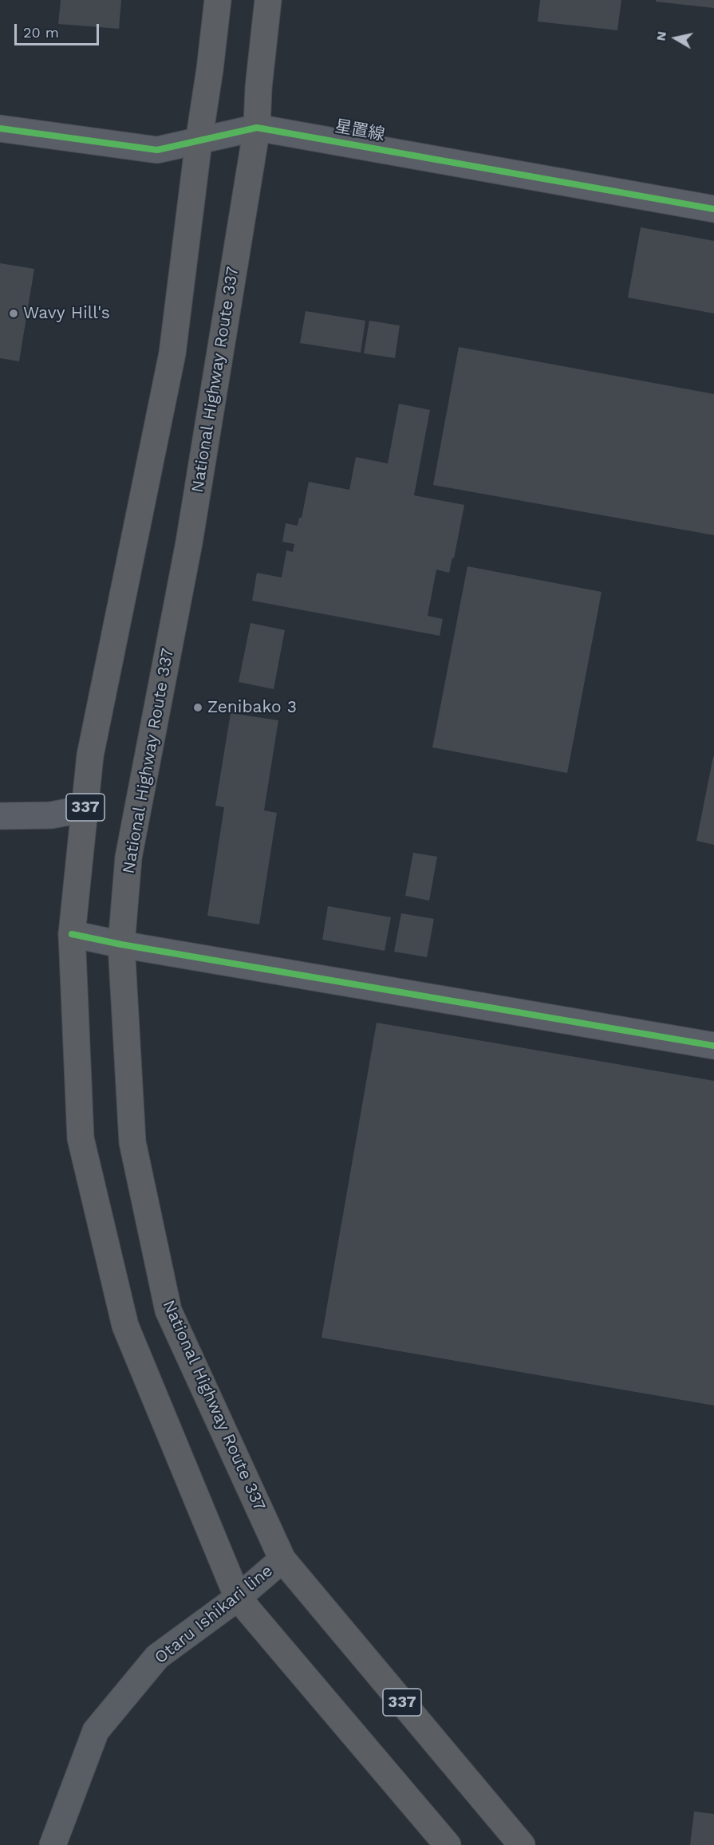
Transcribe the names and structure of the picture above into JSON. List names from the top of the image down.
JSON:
{
  "streets": {
    "highway": ["National Highway Route 337", "337"],
    "main road": ["Otaru Ishikari line"],
    "street": ["星置線"]
  },
  "crossings": [
    ["星置線", "National Highway Route 337"],
    ["星置線", "337"],
    ["National Highway Route 337", "Otaru Ishikari line"],
    ["337", "Otaru Ishikari line"]
  ],
  "places": ["Wavy Hill's", "Zenibako 3"],
  "scale_bar": "20 m",
  "north": "left"
}
